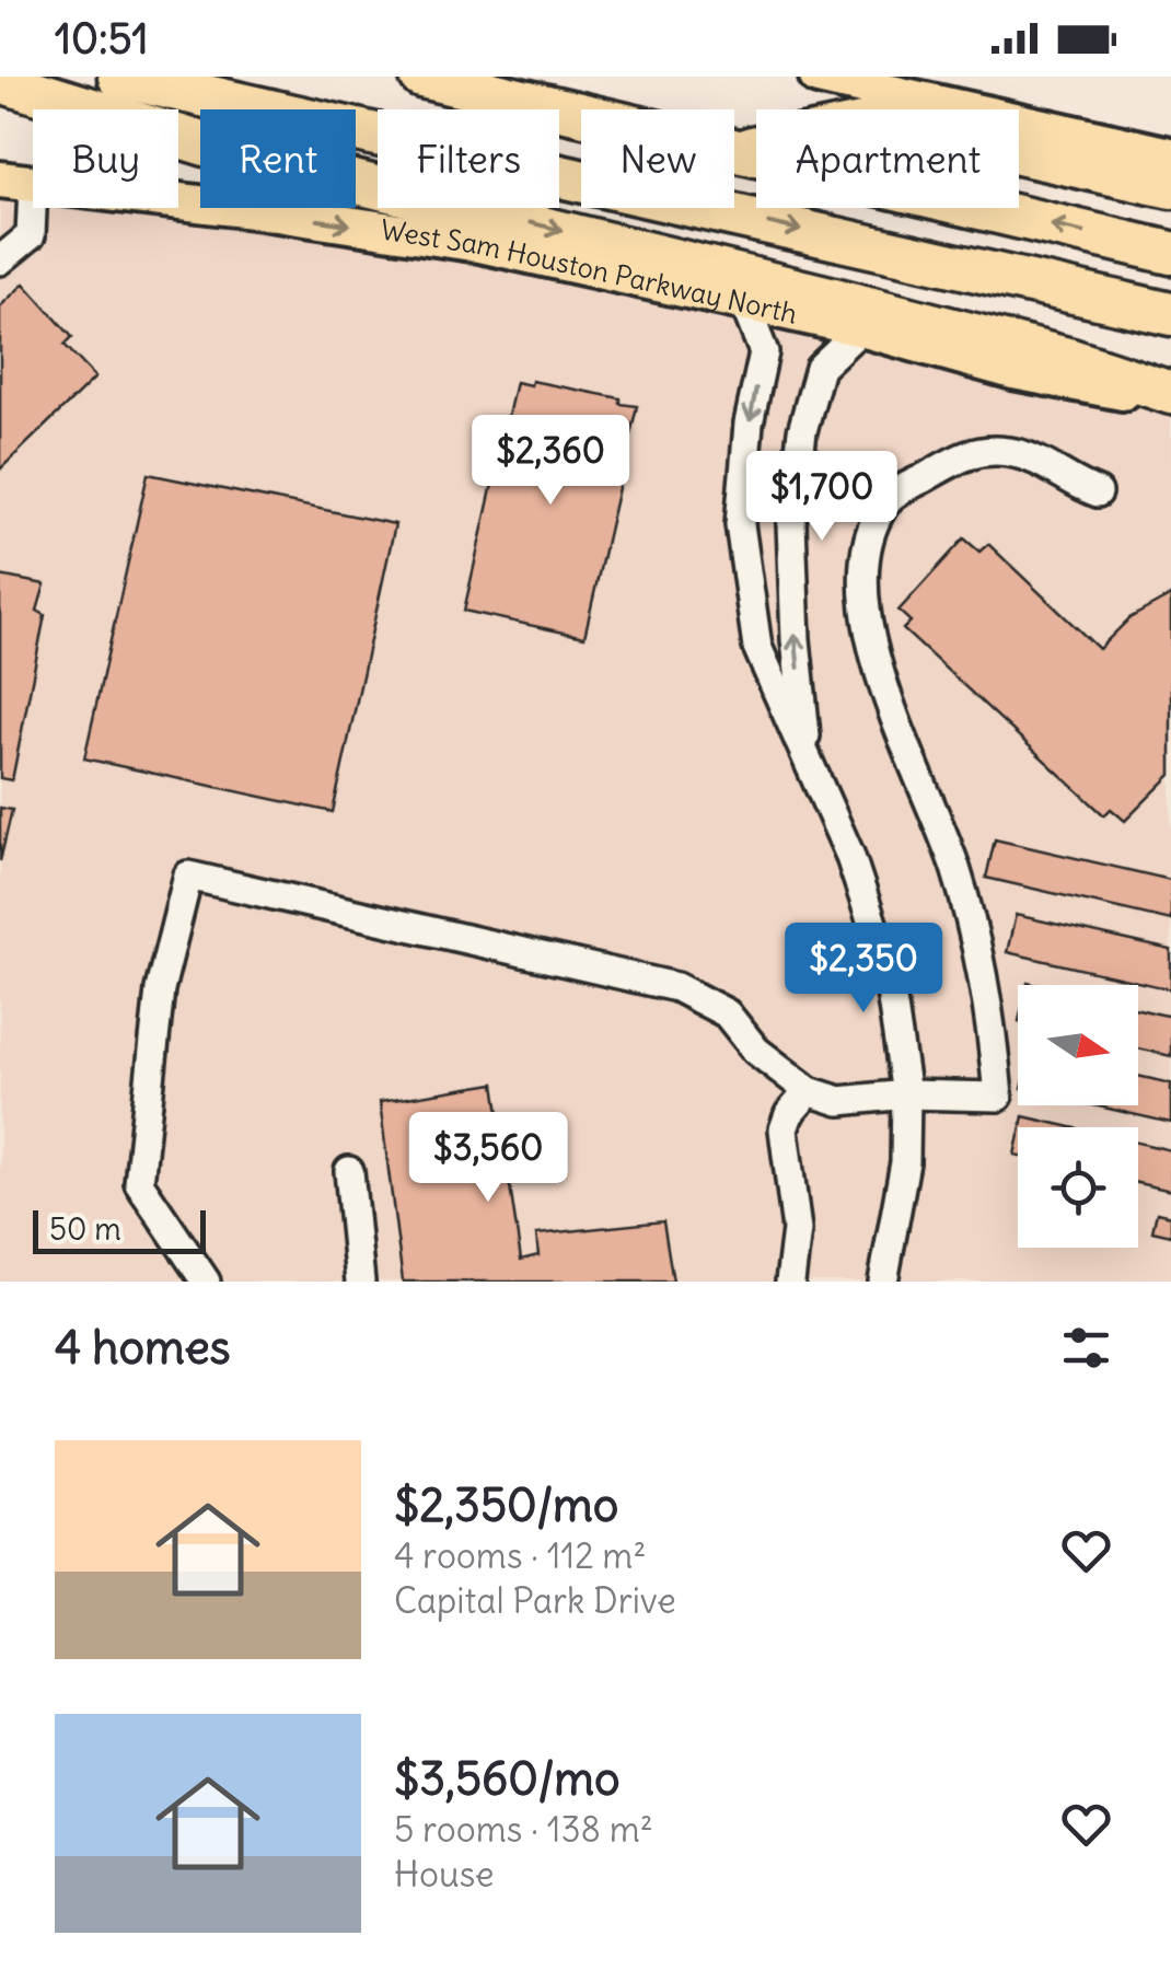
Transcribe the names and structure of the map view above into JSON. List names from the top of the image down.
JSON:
{
  "streets": {
    "main road": ["West Sam Houston Parkway North"]
  },
  "one_way": ["West Sam Houston Parkway North"],
  "scale_bar": "50 m",
  "north": "right",
  "page": {
    "status": "10:51",
    "chip": [
      "Buy",
      "Rent",
      "Filters",
      "New",
      "Apartment"
    ],
    "price": [
      "$2,360",
      "$1,700",
      "$2,350",
      "$3,560"
    ],
    "scale": "50 m",
    "heading": "4 homes",
    "list": [
      {
        "name": "$2,350/mo",
        "note": "4 rooms · 112 m² · Capital Park Drive"
      },
      {
        "name": "$3,560/mo",
        "note": "5 rooms · 138 m² · House"
      }
    ]
  }
}
